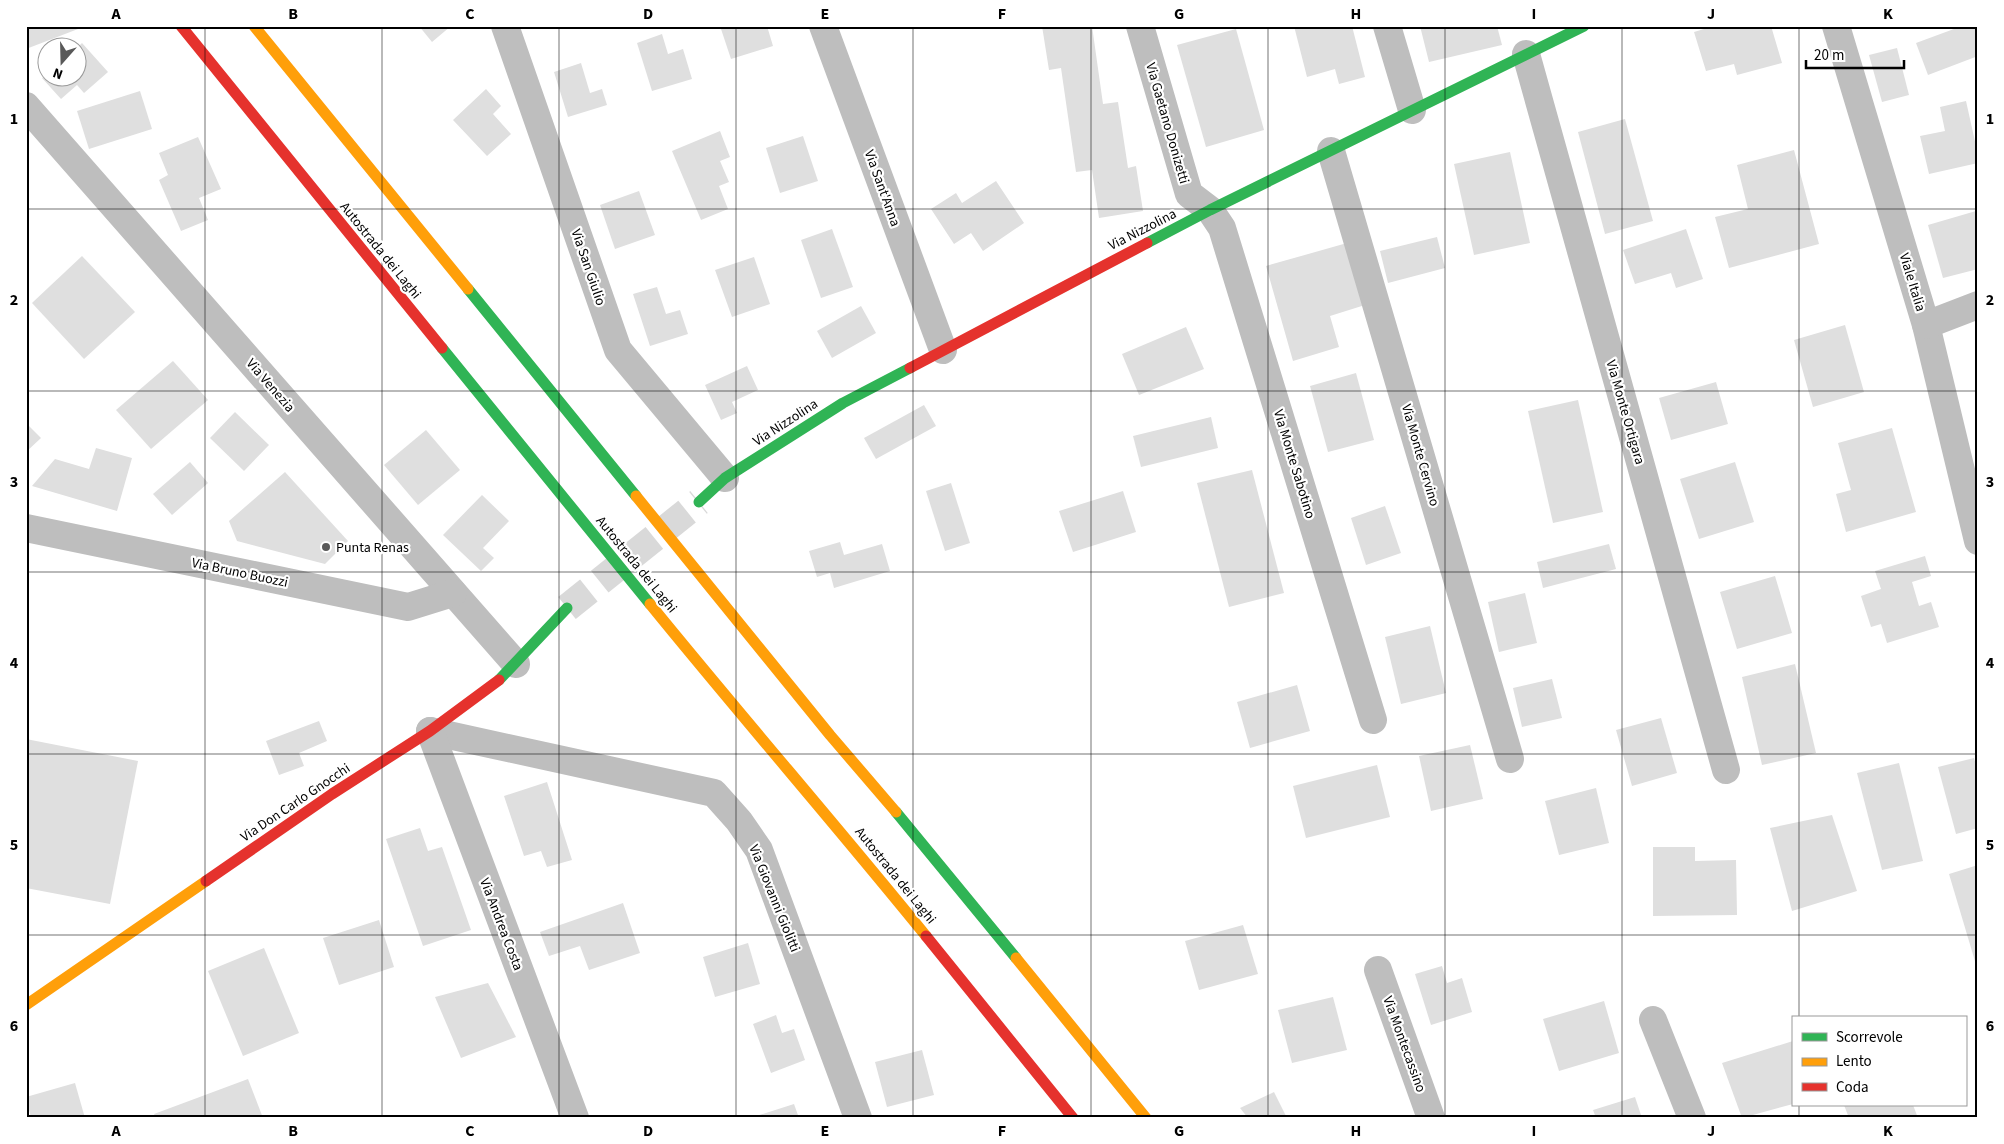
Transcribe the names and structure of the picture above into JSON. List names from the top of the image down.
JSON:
{
  "streets": {
    "main road": ["Via Nizzolina", "Autostrada dei Laghi", "Via Don Carlo Gnocchi"],
    "street": [
      "Via Gaetano Donizetti",
      "Via Sant'Anna",
      "Via San Giulio",
      "Viale Italia",
      "Via Venezia",
      "Via Monte Ortigara",
      "Via Monte Cervino",
      "Via Monte Sabotino",
      "Via Bruno Buozzi",
      "Via Giovanni Giolitti",
      "Via Andrea Costa",
      "Via Montecassino"
    ]
  },
  "crossings": [
    ["Via Gaetano Donizetti", "Via Nizzolina"],
    ["Via Gaetano Donizetti", "Via Monte Sabotino"],
    ["Via Sant'Anna", "Via Nizzolina"],
    ["Via Nizzolina", "Via San Giulio"],
    ["Via Nizzolina", "Via Monte Ortigara"],
    ["Via Nizzolina", "Via Monte Cervino"],
    ["Via Nizzolina", "Via Monte Sabotino"],
    ["Via Venezia", "Via Bruno Buozzi"],
    ["Via Venezia", "Via Don Carlo Gnocchi"],
    ["Via Don Carlo Gnocchi", "Via Giovanni Giolitti"],
    ["Via Don Carlo Gnocchi", "Via Andrea Costa"],
    ["Via Giovanni Giolitti", "Via Andrea Costa"]
  ],
  "places": ["Punta Renas"],
  "legend": ["Scorrevole", "Lento", "Coda"],
  "scale_bar": "20 m",
  "north": "bottom",
  "grid": {
    "columns": [
      "A",
      "B",
      "C",
      "D",
      "E",
      "F",
      "G",
      "H",
      "I",
      "J",
      "K"
    ],
    "rows": [
      "1",
      "2",
      "3",
      "4",
      "5",
      "6"
    ]
  }
}
